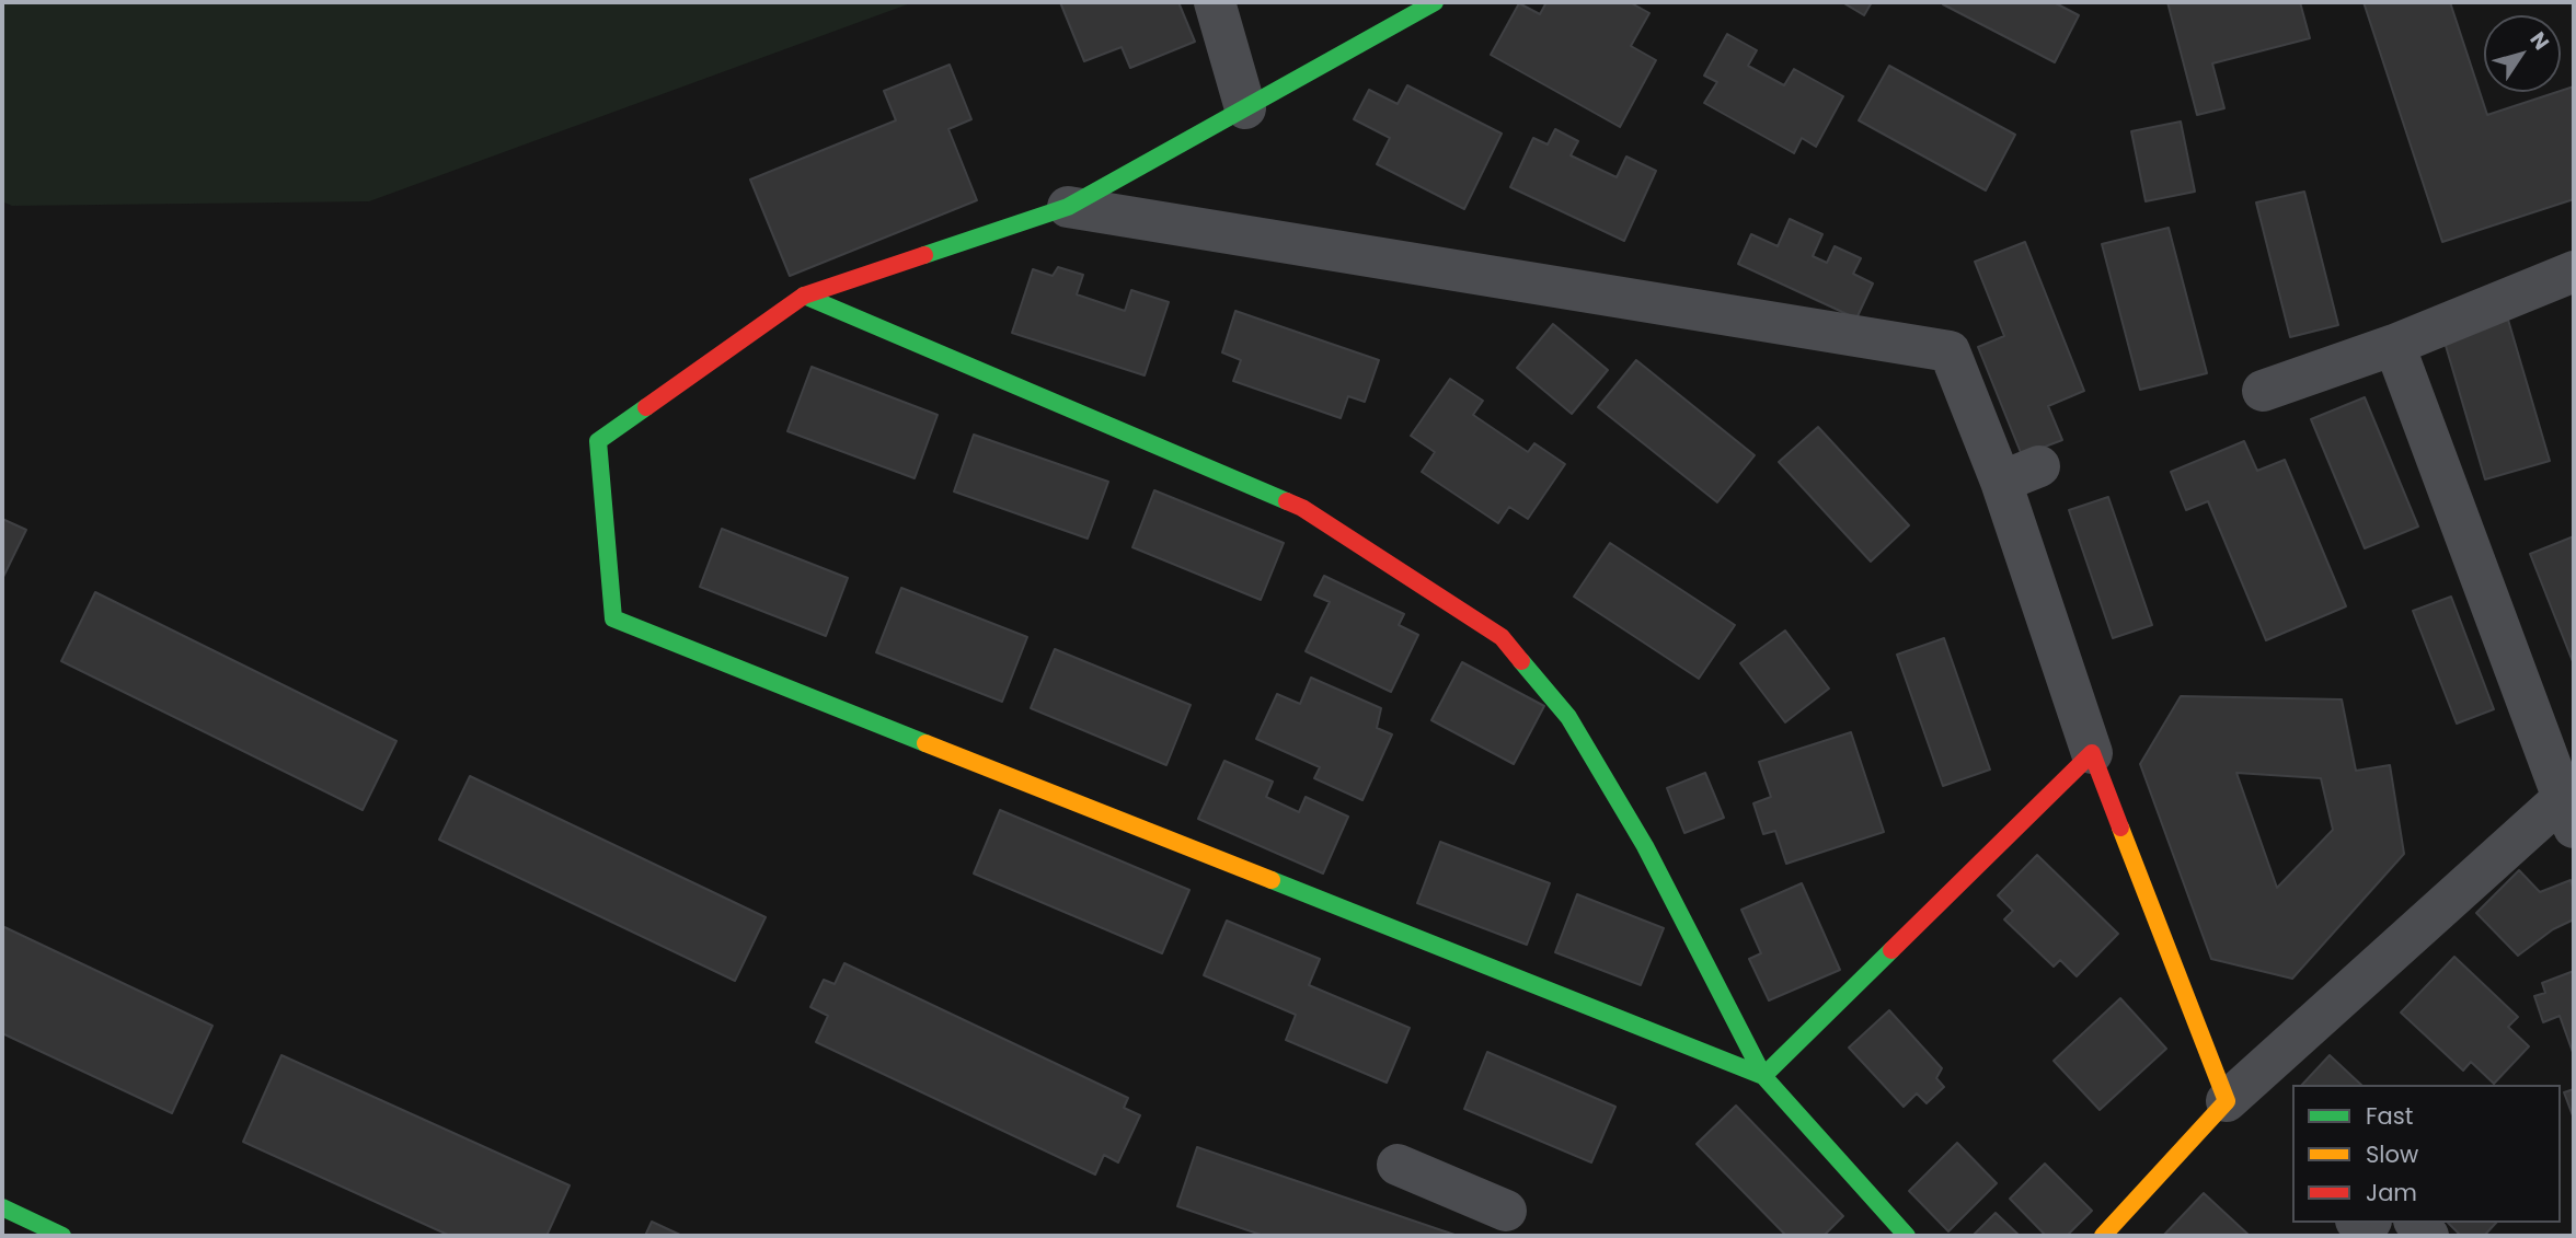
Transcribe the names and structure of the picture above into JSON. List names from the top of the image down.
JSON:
{
  "legend": ["Fast", "Slow", "Jam"],
  "north": "top right"
}
